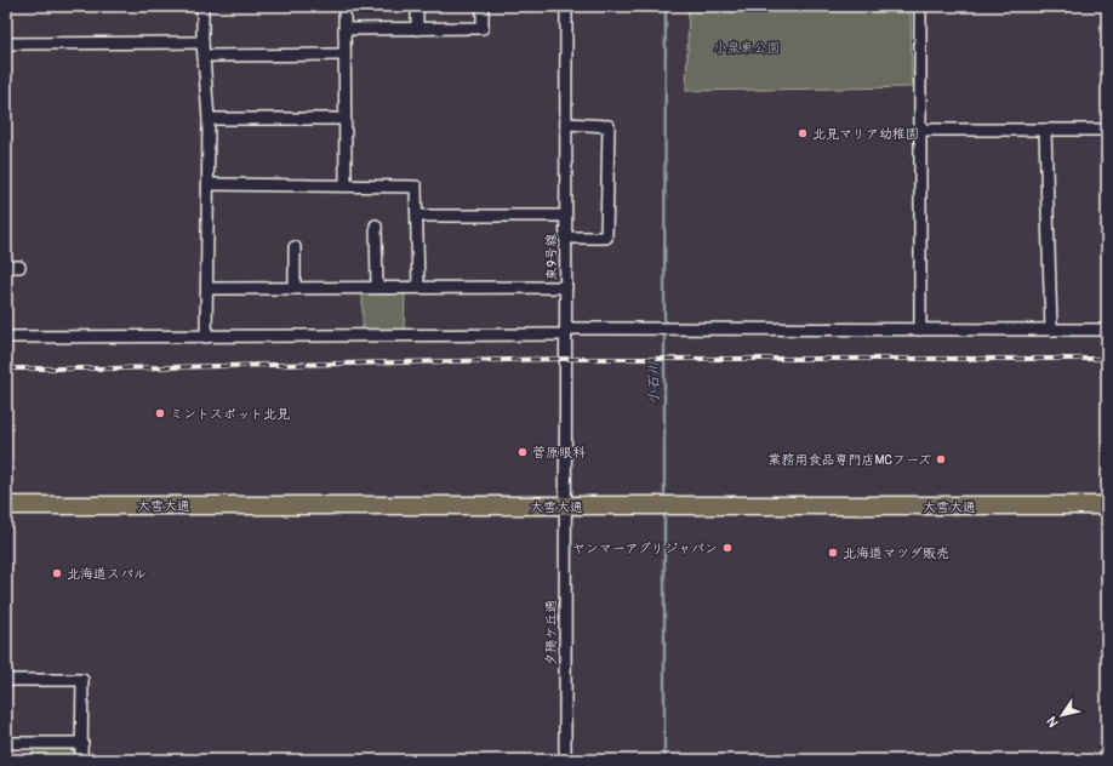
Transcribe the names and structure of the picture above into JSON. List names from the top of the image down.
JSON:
{
  "streets": {
    "highway": ["大雪大通"],
    "street": ["東9号線", "夕陽ケ丘通"]
  },
  "crossings": [
    ["東9号線", "大雪大通"],
    ["東9号線", "夕陽ケ丘通"],
    ["大雪大通", "夕陽ケ丘通"]
  ],
  "water": ["小石川"],
  "parks": ["小泉東公園"],
  "places": [
    "北見マリア幼稚園",
    "ミントスポット北見",
    "菅原眼科",
    "業務用食品専門店MCフーズ",
    "ヤンマーアグリジャパン",
    "北海道マツダ販売",
    "北海道スバル"
  ],
  "north": "bottom left"
}
